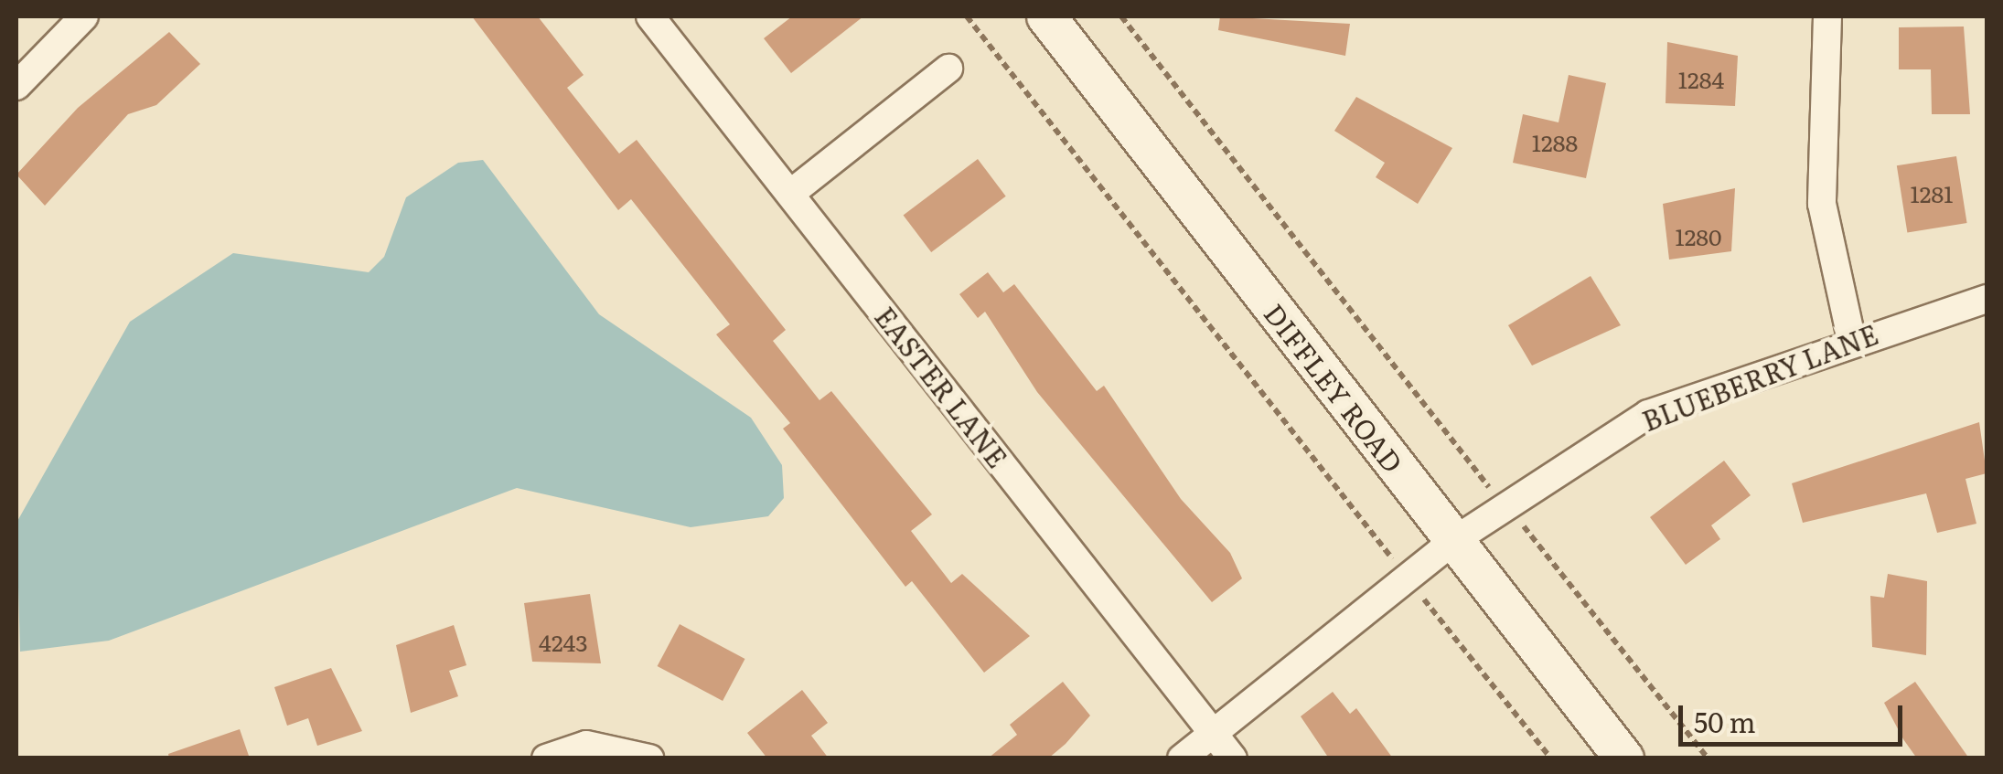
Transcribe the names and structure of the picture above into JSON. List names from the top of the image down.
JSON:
{
  "streets": {
    "main road": ["DIFFLEY ROAD"],
    "street": ["BLUEBERRY LANE", "EASTER LANE"]
  },
  "crossings": [
    ["BLUEBERRY LANE", "EASTER LANE"],
    ["BLUEBERRY LANE", "DIFFLEY ROAD"]
  ],
  "house_numbers": [
    "1284",
    "1288",
    "1281",
    "1280",
    "4243"
  ],
  "scale_bar": "50 m"
}
